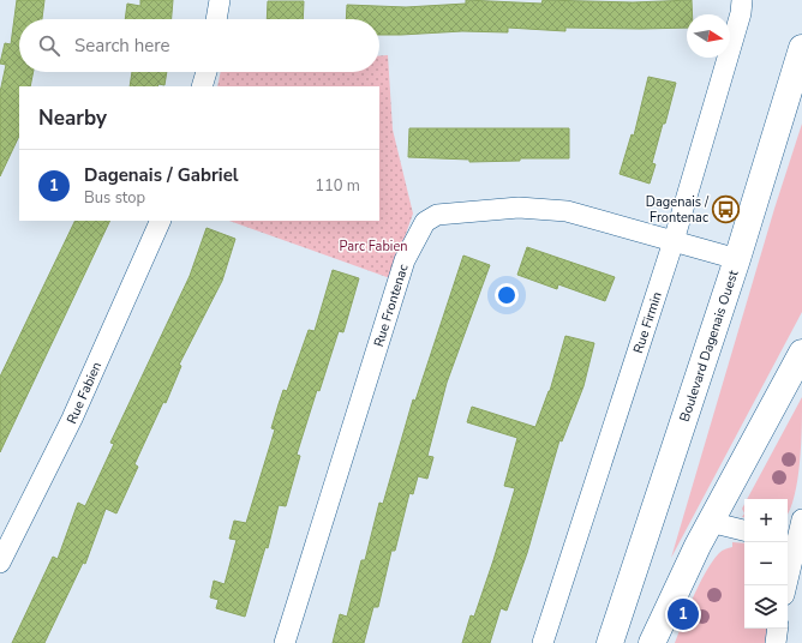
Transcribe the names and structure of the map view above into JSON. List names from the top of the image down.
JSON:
{
  "streets": {
    "main road": ["Boulevard Dagenais Ouest"],
    "street": ["Rue Frontenac", "Rue Firmin", "Rue Fabien"]
  },
  "crossings": [
    ["Rue Frontenac", "Rue Firmin"],
    ["Rue Frontenac", "Boulevard Dagenais Ouest"]
  ],
  "parks": ["Parc Fabien"],
  "places": {
    "bus stop": ["Dagenais / Frontenac"]
  },
  "north": "right",
  "page": {
    "search": "Search here",
    "heading": "Nearby",
    "list": [
      {
        "mark": "1",
        "name": "Dagenais / Gabriel",
        "note": "Bus stop",
        "value": "110 m"
      }
    ],
    "map_buttons": ["+", "−"],
    "pins": "1"
  }
}
